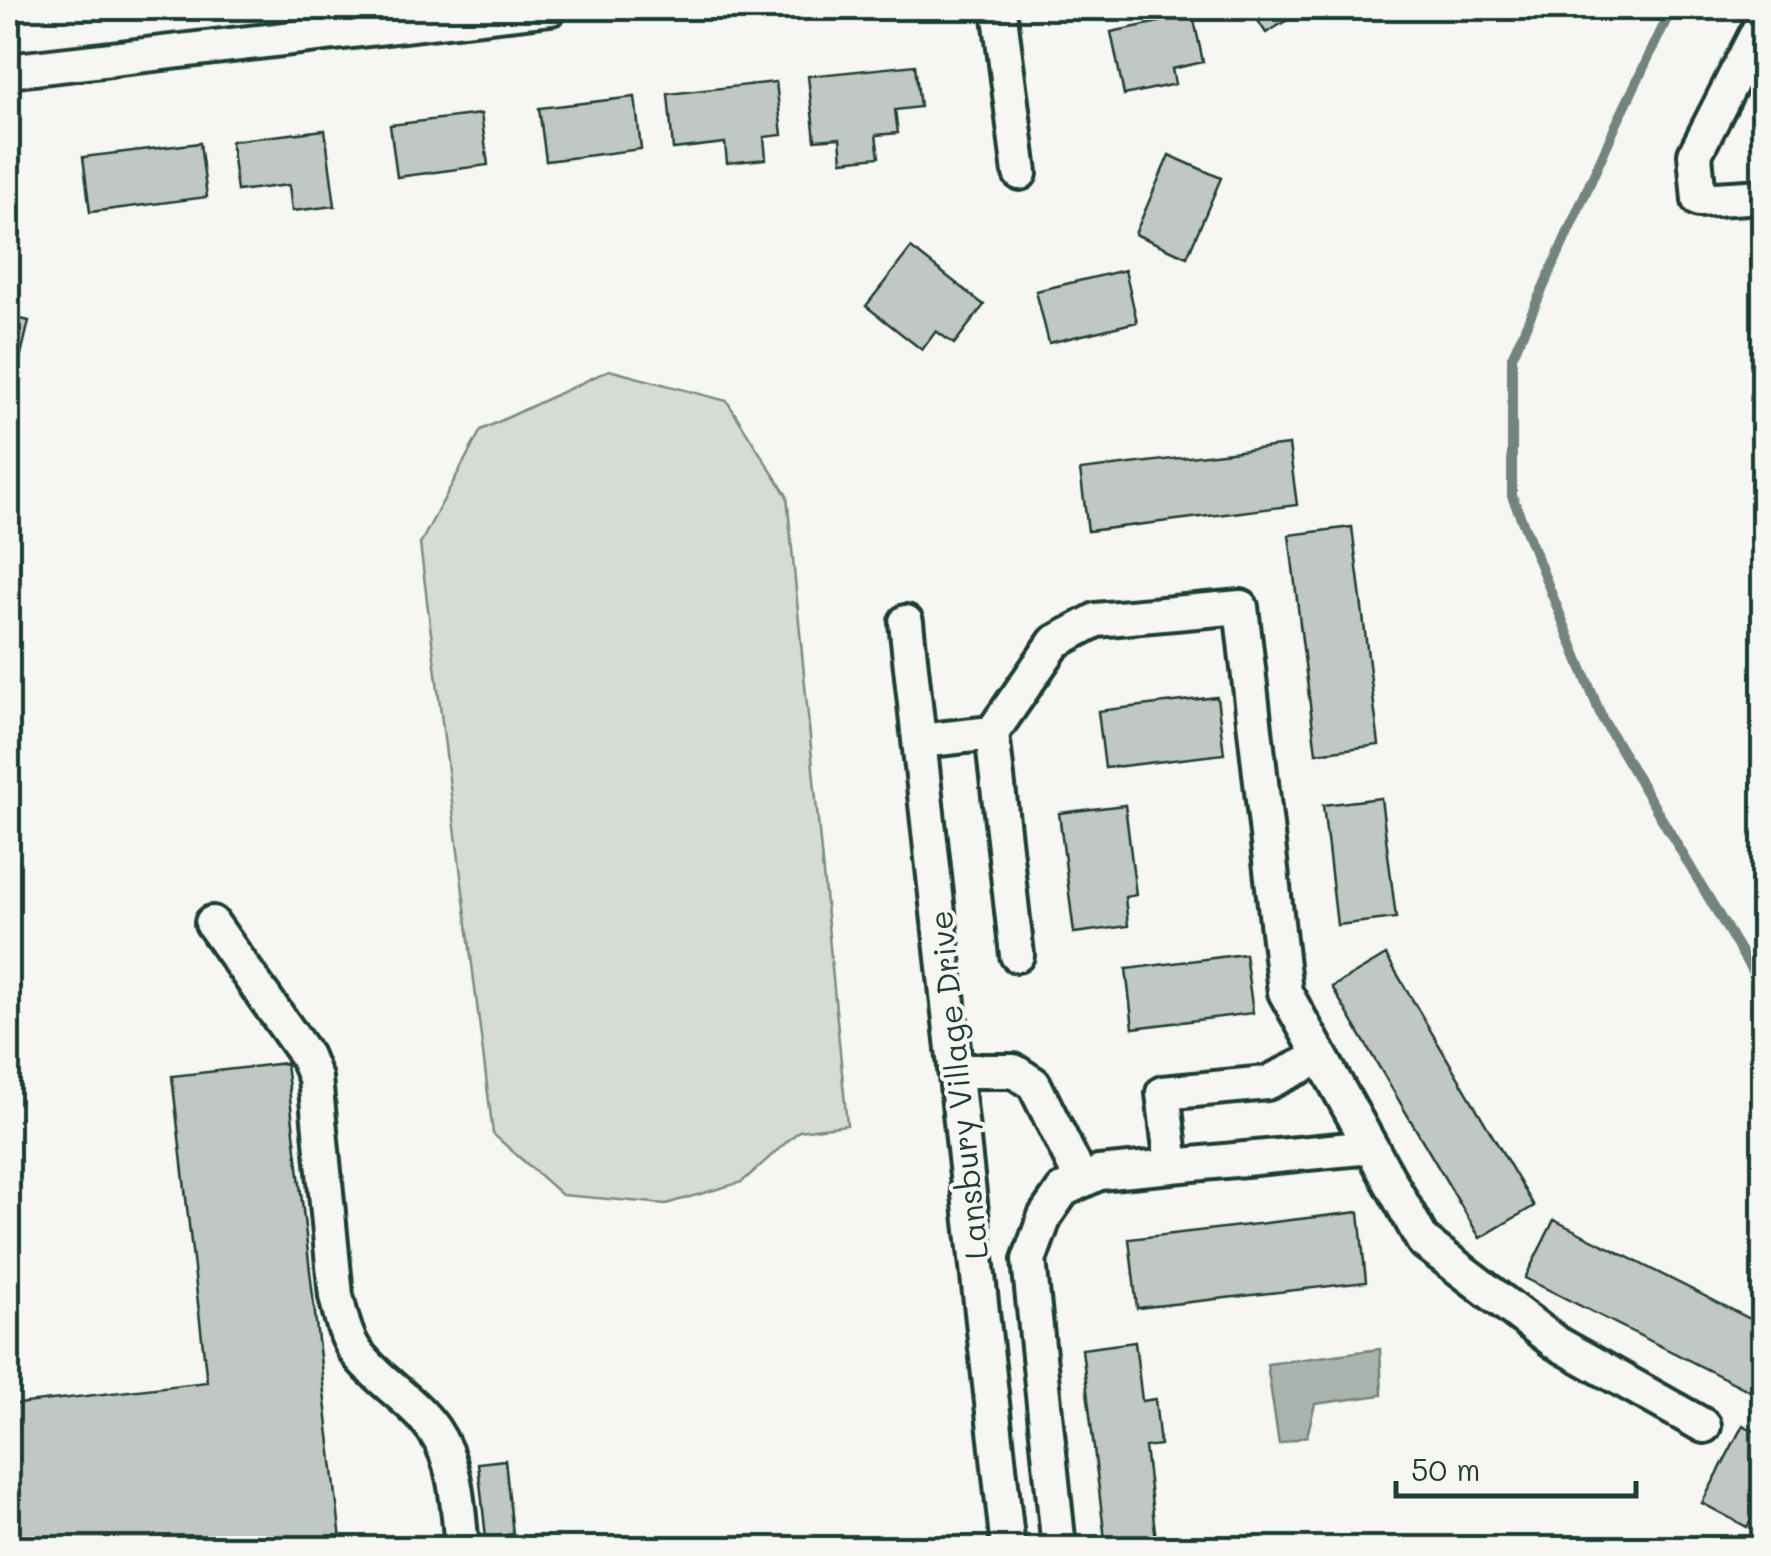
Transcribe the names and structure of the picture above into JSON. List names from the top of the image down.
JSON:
{
  "streets": {
    "street": ["Lansbury Village Drive"]
  },
  "scale_bar": "50 m"
}
